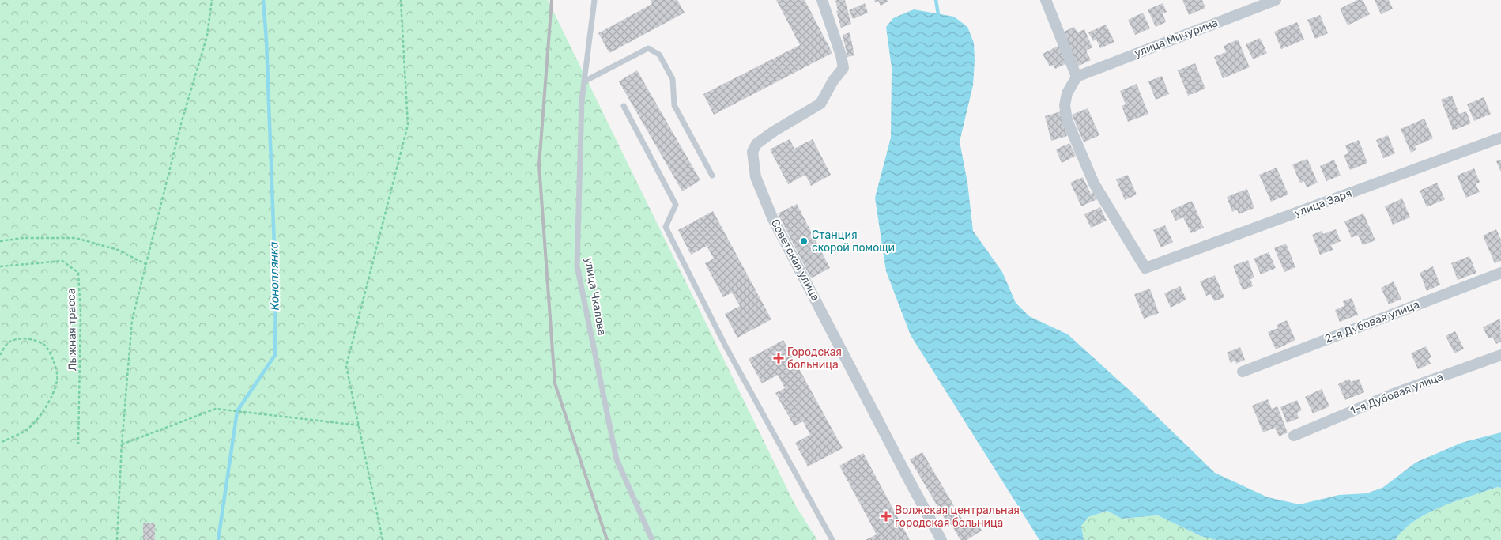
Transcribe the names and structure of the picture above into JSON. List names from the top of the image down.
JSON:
{
  "streets": {
    "street": [
      "улица Мичурина",
      "улица Заря",
      "Советская улица",
      "2-я Дубовая улица",
      "1-я Дубовая улица"
    ],
    "lane": ["улица Чкалова"],
    "path": ["Лыжная трасса"]
  },
  "crossings": [
    ["улица Мичурина", "улица Заря"]
  ],
  "water": ["Коноплянка"],
  "places": {
    "other": ["Станция скорой помощи"],
    "health": ["Городская больница", "Волжская центральная городская больница"]
  }
}
